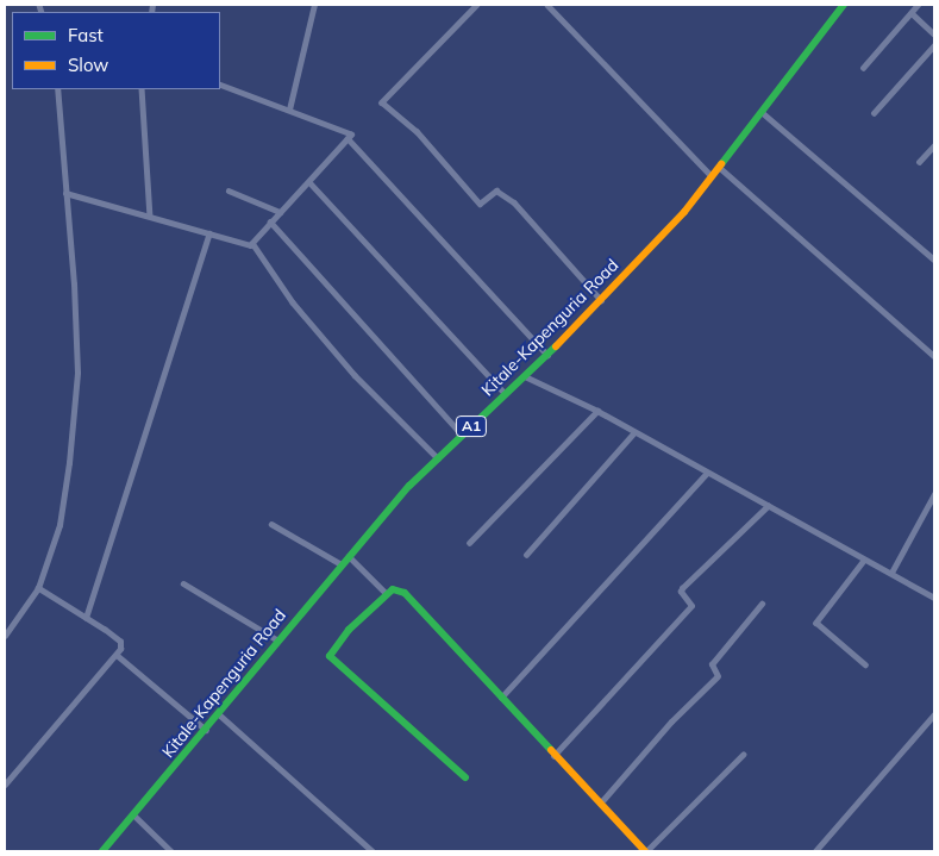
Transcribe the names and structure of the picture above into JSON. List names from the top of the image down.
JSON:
{
  "streets": {
    "main road": ["Kitale-Kapenguria Road", "A1"]
  },
  "legend": ["Fast", "Slow"]
}
